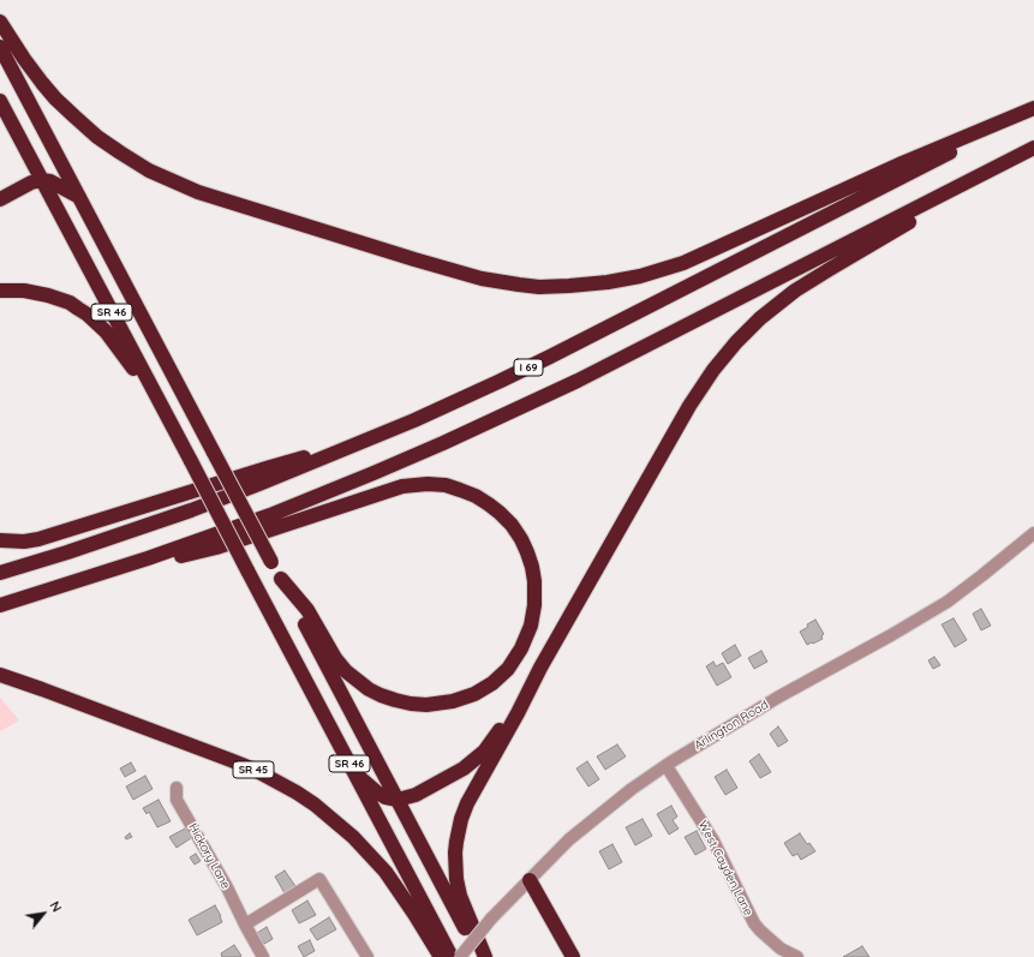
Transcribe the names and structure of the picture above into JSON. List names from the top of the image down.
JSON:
{
  "streets": {
    "highway": ["SR 46", "I 69", "SR 45"],
    "street": ["Arlington Road", "Hickory Lane", "West Cayden Lane"]
  },
  "crossings": [
    ["Arlington Road", "West Cayden Lane"]
  ],
  "north": "top right"
}
